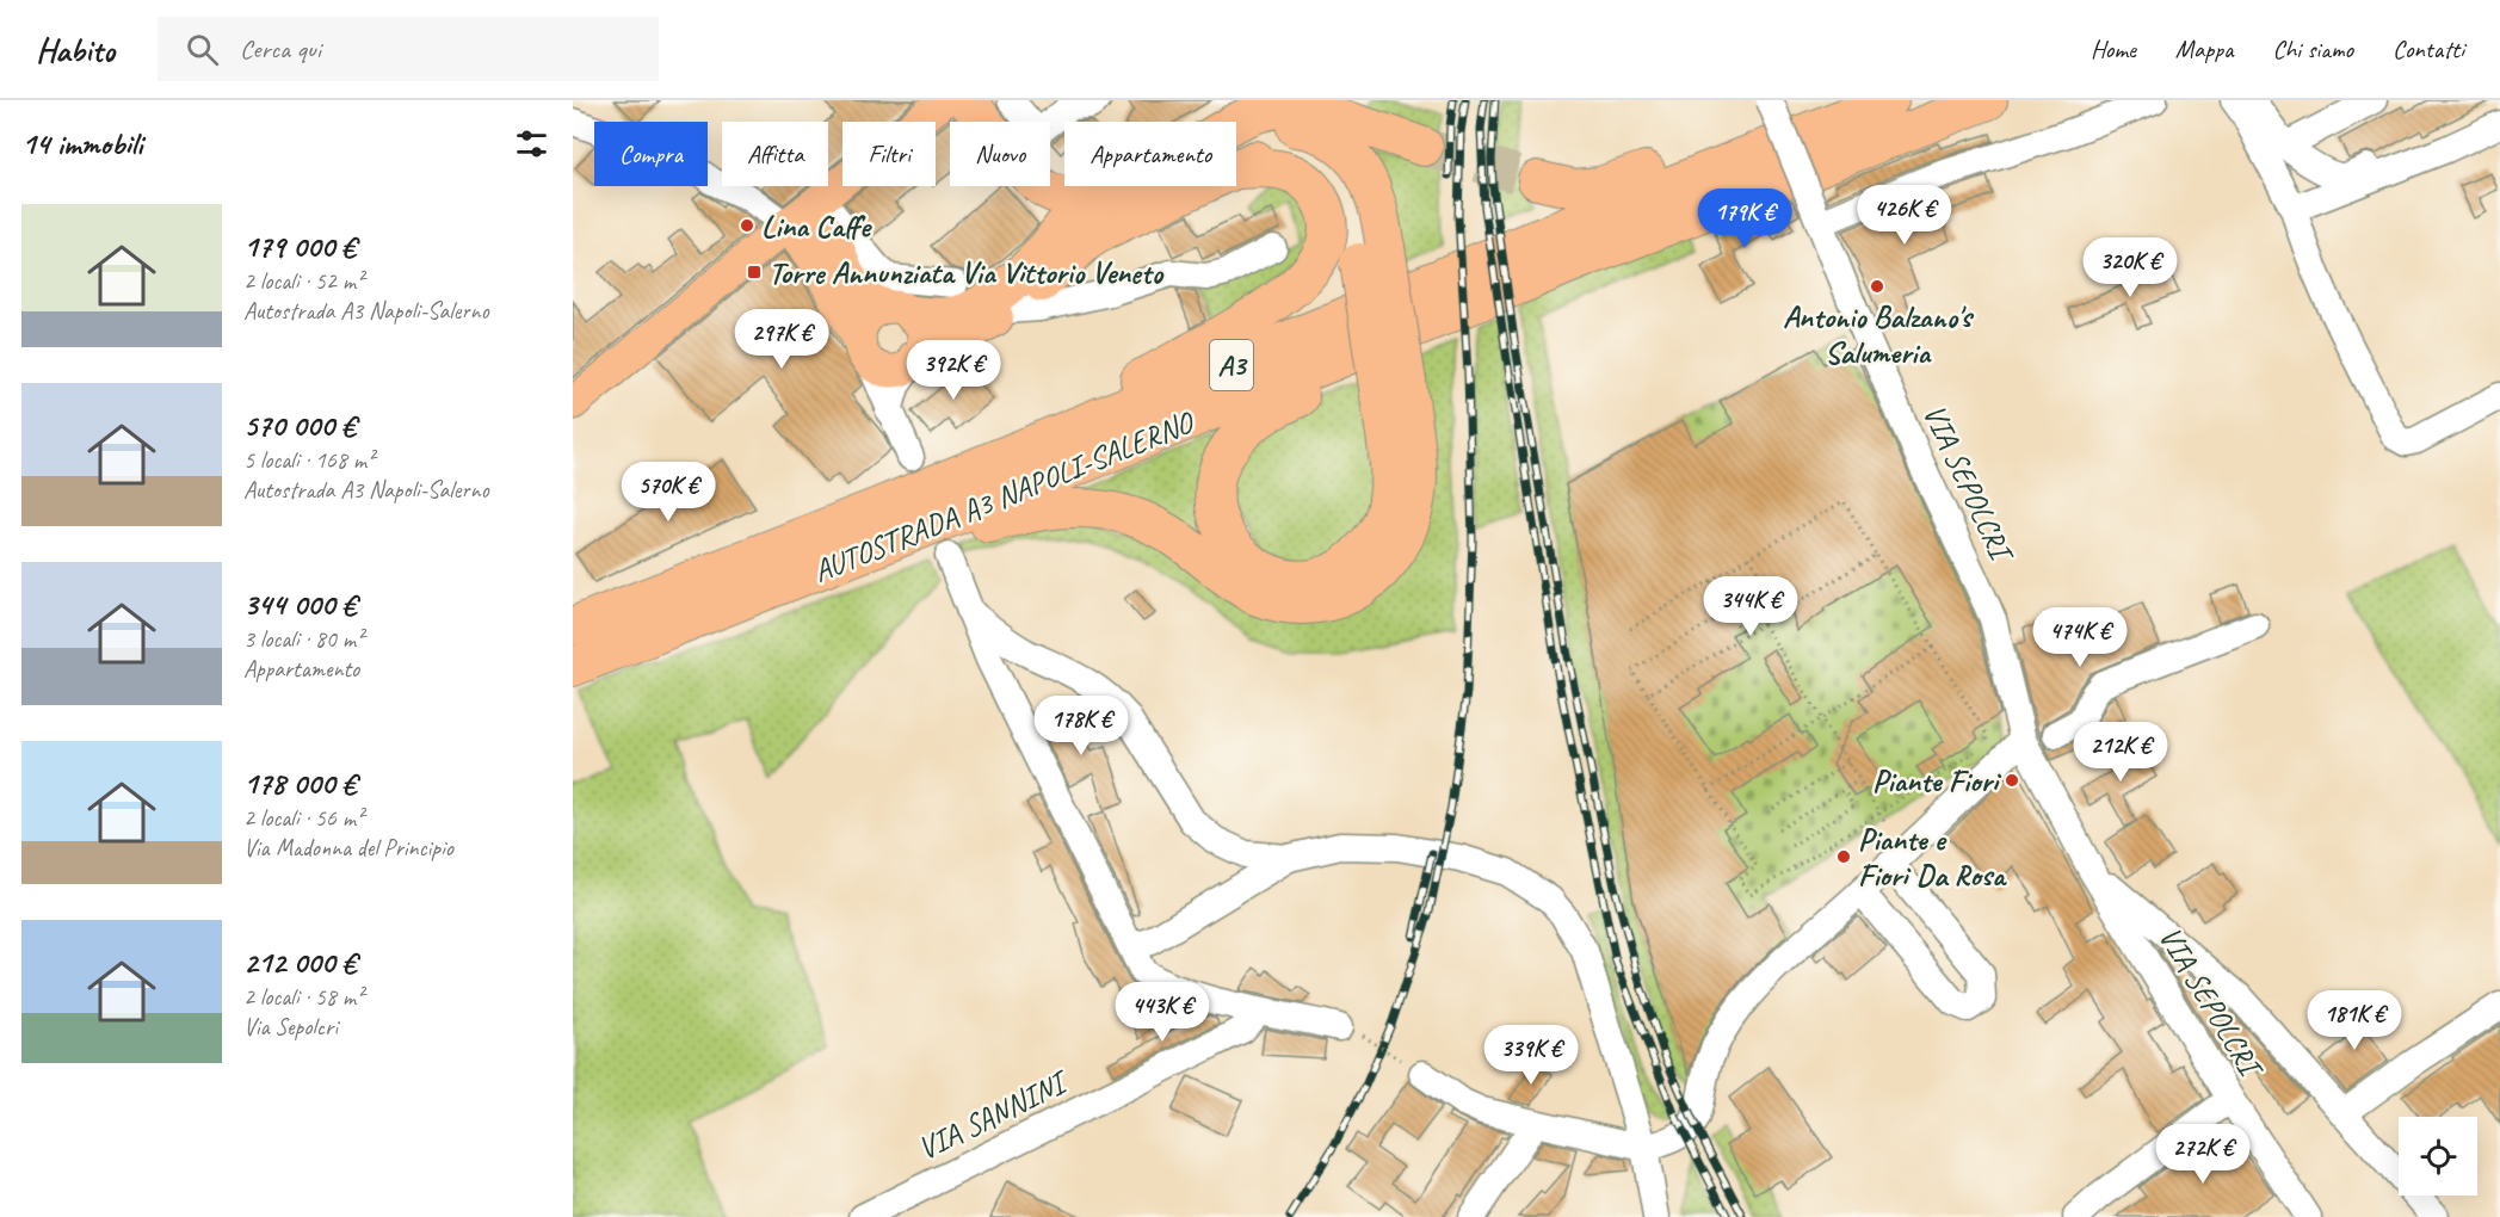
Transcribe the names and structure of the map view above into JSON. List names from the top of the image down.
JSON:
{
  "streets": {
    "highway": ["A3", "AUTOSTRADA A3 NAPOLI-SALERNO"],
    "street": ["VIA SEPOLCRI", "VIA SANNINI"]
  },
  "places": {
    "other": [
      "Lina Caffe",
      "Antonio Balzano's Salumeria",
      "Piante Fiori",
      "Piante e Fiori Da Rosa"
    ],
    "transit": ["Torre Annunziata Via Vittorio Veneto"]
  },
  "page": {
    "header": "Habito",
    "search": "Cerca qui",
    "nav": [
      "Home",
      "Mappa",
      "Chi siamo",
      "Contatti"
    ],
    "heading": "14 immobili",
    "chip": [
      "Compra",
      "Affitta",
      "Filtri",
      "Nuovo",
      "Appartamento"
    ],
    "price": [
      "426K €",
      "179K €",
      "320K €",
      "297K €",
      "392K €",
      "570K €",
      "344K €",
      "474K €",
      "178K €",
      "212K €",
      "443K €",
      "181K €",
      "339K €",
      "272K €"
    ],
    "list": [
      {
        "name": "179 000 €",
        "note": "2 locali · 52 m² · Autostrada A3 Napoli-Salerno"
      },
      {
        "name": "570 000 €",
        "note": "5 locali · 168 m² · Autostrada A3 Napoli-Salerno"
      },
      {
        "name": "344 000 €",
        "note": "3 locali · 80 m² · Appartamento"
      },
      {
        "name": "178 000 €",
        "note": "2 locali · 56 m² · Via Madonna del Principio"
      },
      {
        "name": "212 000 €",
        "note": "2 locali · 58 m² · Via Sepolcri"
      }
    ]
  }
}
